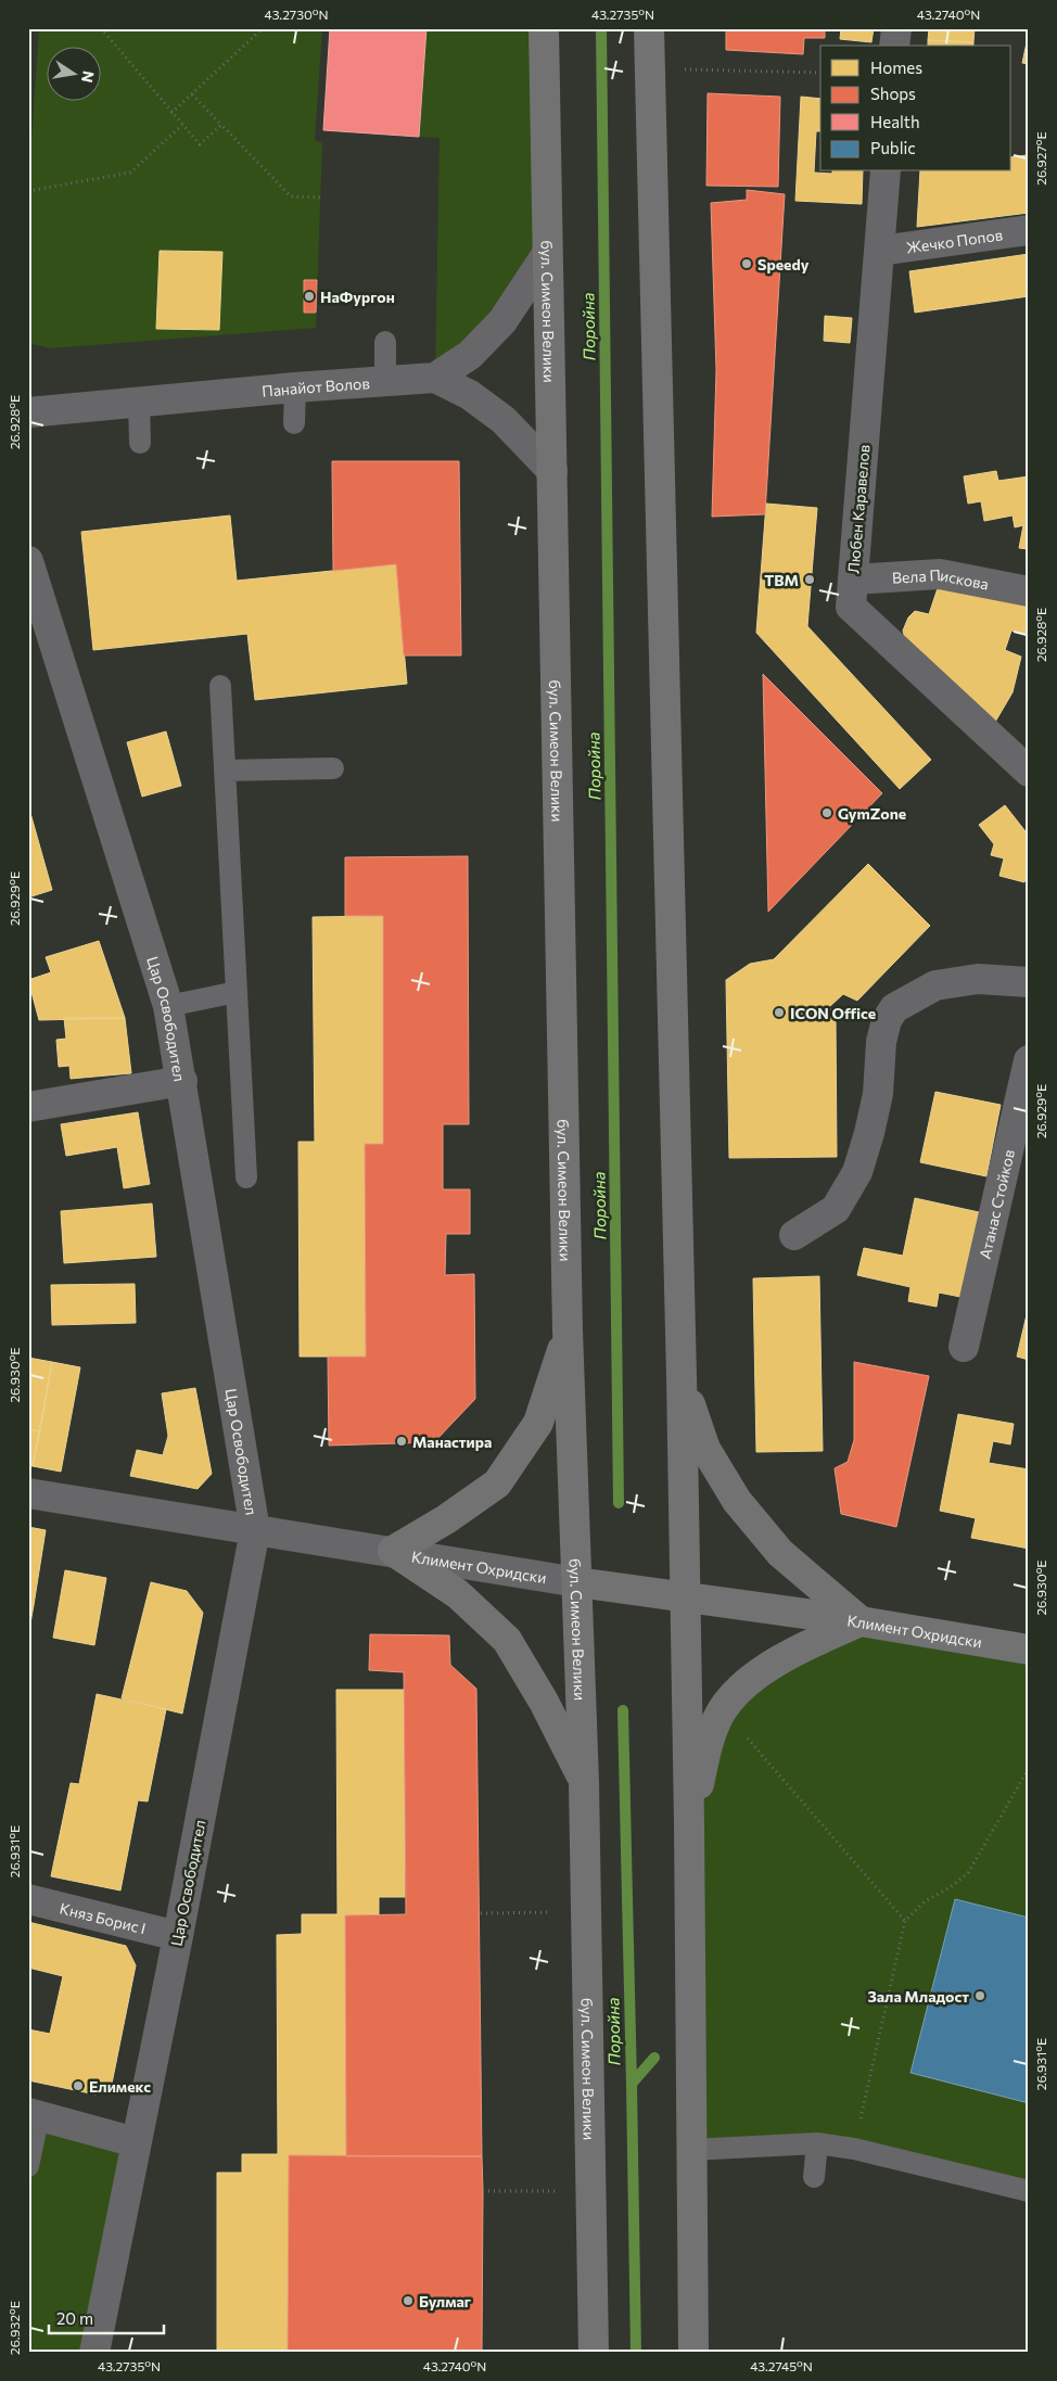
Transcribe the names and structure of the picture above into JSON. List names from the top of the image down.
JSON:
{
  "streets": {
    "main road": ["бул. Симеон Велики", "Климент Охридски"],
    "street": [
      "Жечко Попов",
      "Панайот Волов",
      "Любен Каравелов",
      "Вела Пискова",
      "Цар Освободител",
      "Атанас Стойков",
      "Княз Борис I"
    ]
  },
  "crossings": [
    ["Жечко Попов", "Любен Каравелов"],
    ["бул. Симеон Велики", "Панайот Волов"],
    ["бул. Симеон Велики", "Климент Охридски"],
    ["Любен Каравелов", "Вела Пискова"],
    ["Цар Освободител", "Климент Охридски"],
    ["Цар Освободител", "Княз Борис I"]
  ],
  "water": ["Поройна"],
  "places": [
    "Speedy",
    "НаФургон",
    "ТВМ",
    "GymZone",
    "ICON Office",
    "Манастира",
    "Зала Младост",
    "Елимекс",
    "Булмаг"
  ],
  "legend": [
    "Homes",
    "Shops",
    "Health",
    "Public"
  ],
  "scale_bar": "20 m",
  "north": "right",
  "coordinates": [
    "43.2730°N",
    "43.2735°N",
    "43.2740°N",
    "26.927°E",
    "26.928°E",
    "26.929°E",
    "26.930°E",
    "26.931°E",
    "26.932°E",
    "43.2745°N"
  ]
}
